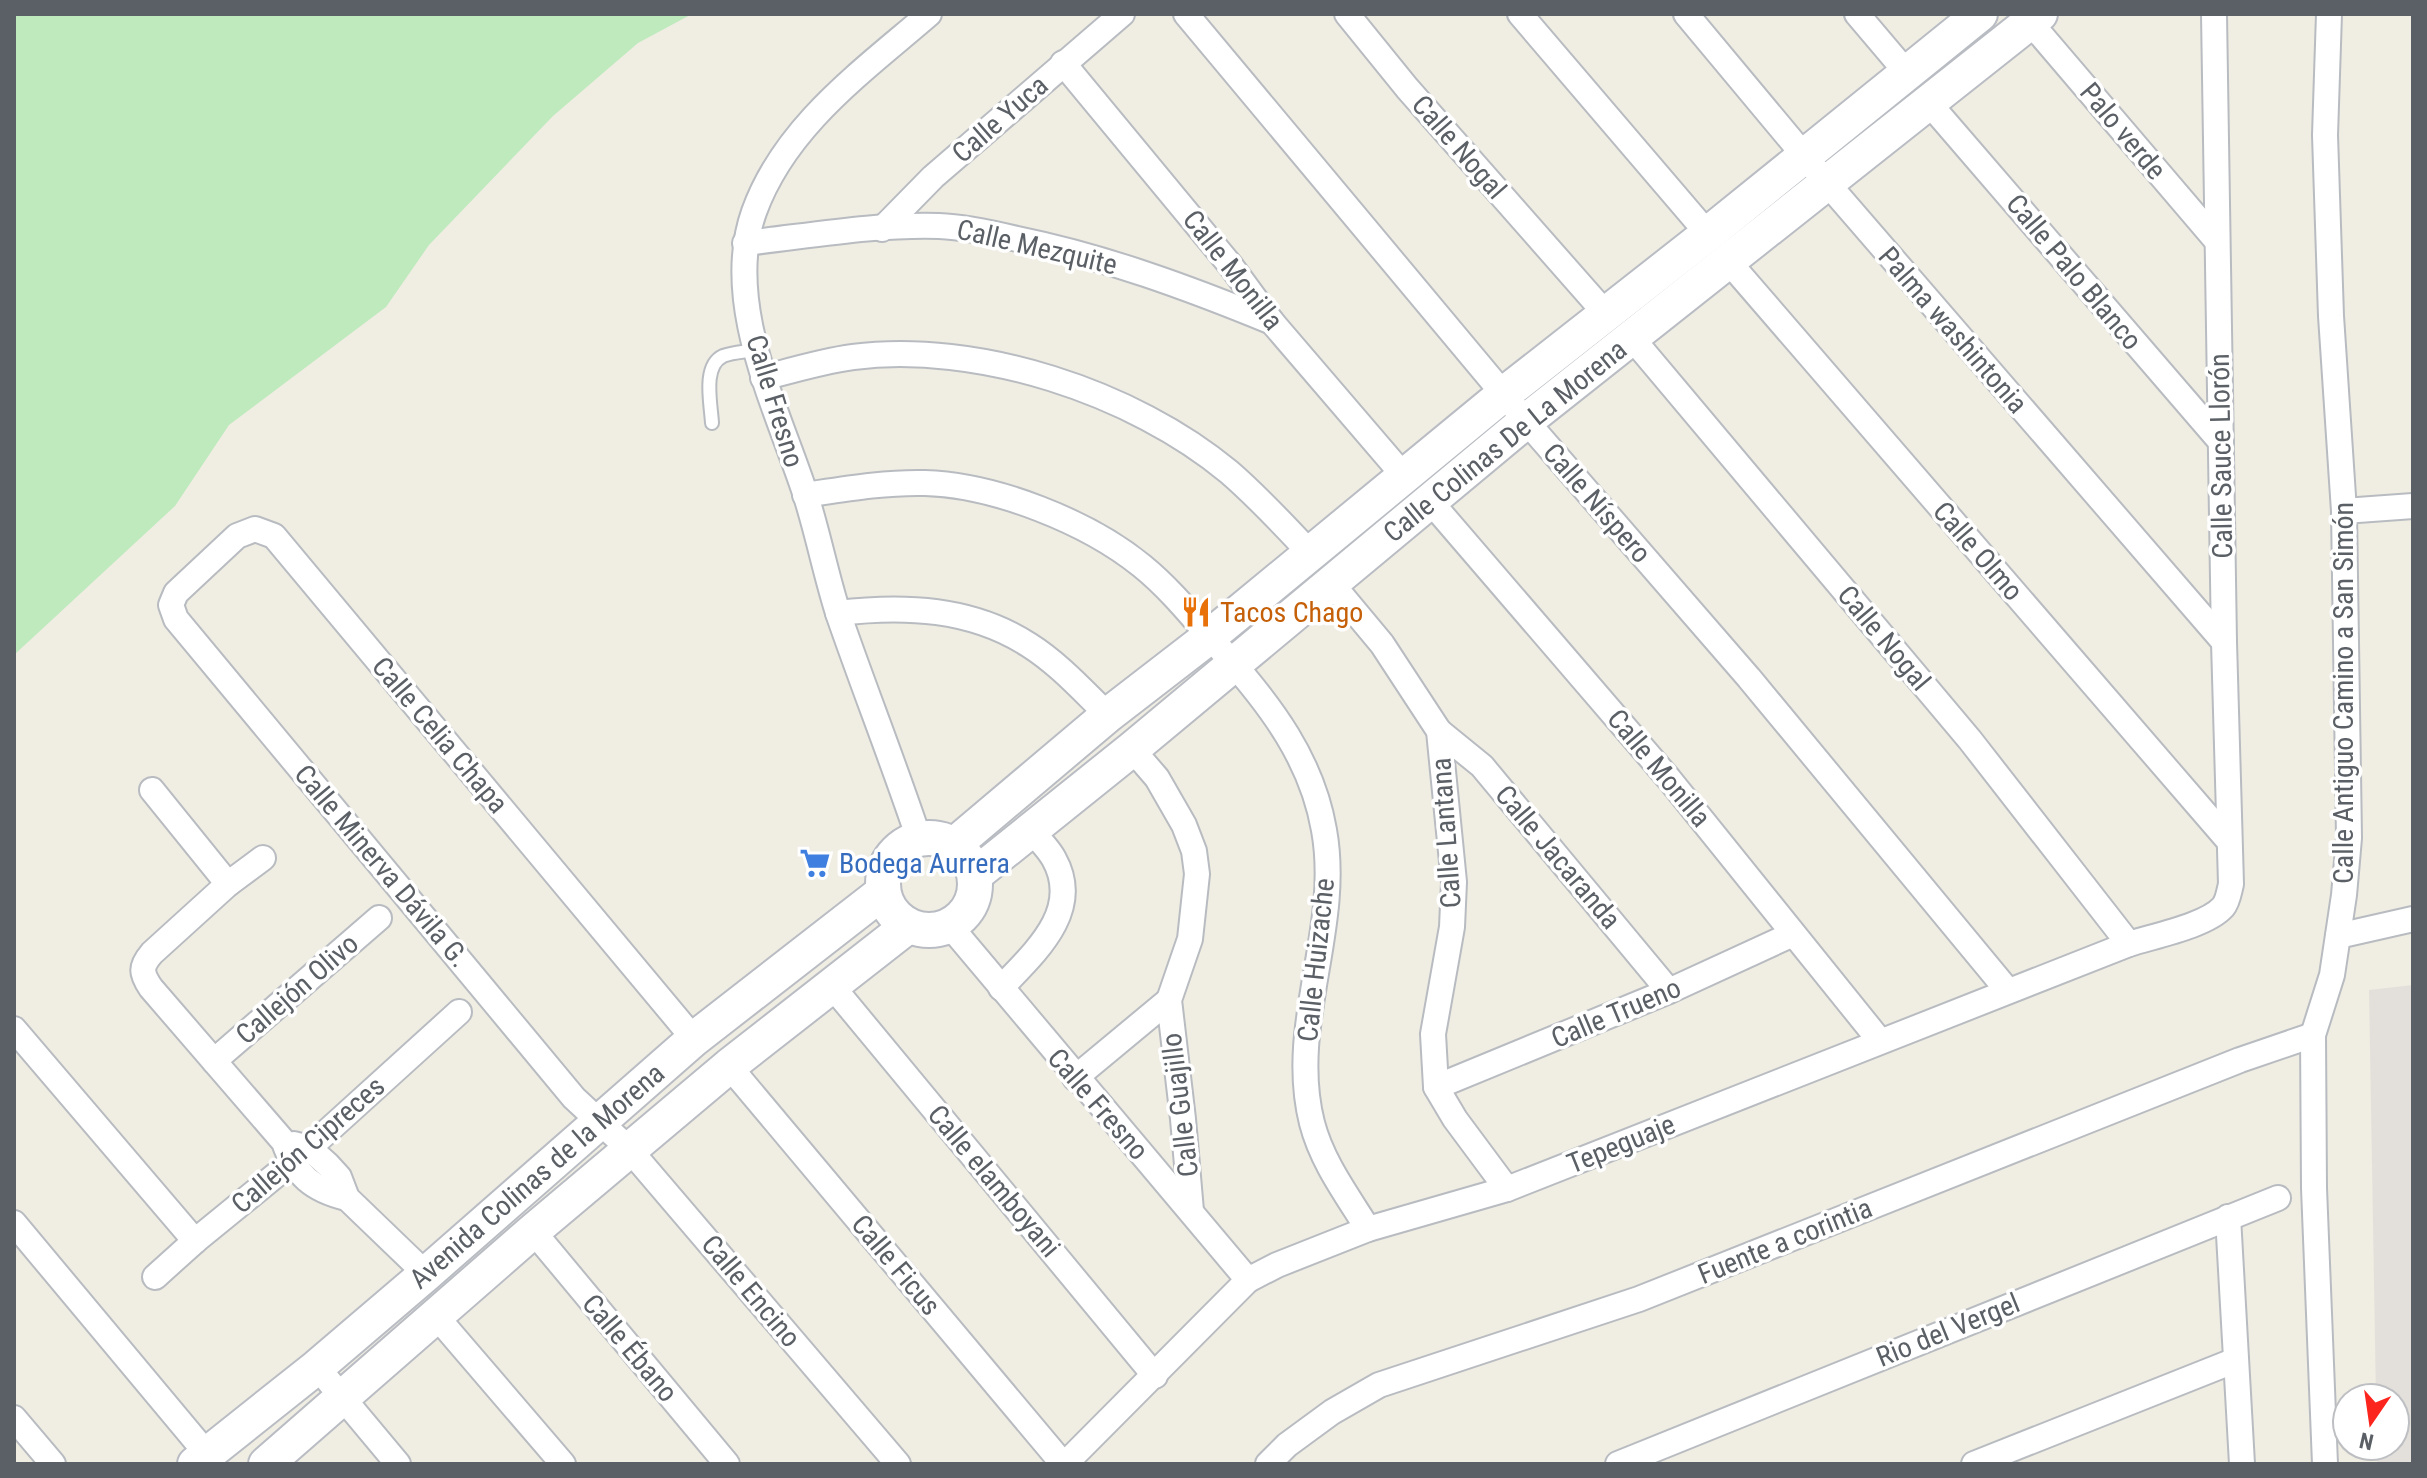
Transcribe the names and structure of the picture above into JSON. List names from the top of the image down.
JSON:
{
  "streets": {
    "street": [
      "Calle Yuca",
      "Palo verde",
      "Calle Nogal",
      "Calle Mezquite",
      "Calle Monilla",
      "Calle Palo Blanco",
      "Palma washintonia",
      "Calle Fresno",
      "Calle Colinas De La Morena",
      "Calle Sauce Llorón",
      "Calle Níspero",
      "Calle Olmo",
      "Calle Antiguo Camino a San Simón",
      "Calle Celia Chapa",
      "Calle Lantana",
      "Calle Jacaranda",
      "Calle Minerva Dávila G.",
      "Calle Huizache",
      "Callejón Olivo",
      "Calle Trueno",
      "Calle Guajillo",
      "Tepeguaje",
      "Callejón Cipreces",
      "Avenida Colinas de la Morena",
      "Calle elamboyani",
      "Fuente a corintia",
      "Calle Ficus",
      "Calle Encino",
      "Rio del Vergel",
      "Calle Ébano"
    ]
  },
  "crossings": [
    ["Calle Yuca", "Calle Mezquite"],
    ["Calle Yuca", "Calle Monilla"],
    ["Palo verde", "Calle Colinas De La Morena"],
    ["Palo verde", "Calle Sauce Llorón"],
    ["Calle Nogal", "Calle Colinas De La Morena"],
    ["Calle Nogal", "Tepeguaje"],
    ["Calle Mezquite", "Calle Monilla"],
    ["Calle Mezquite", "Calle Fresno"],
    ["Calle Monilla", "Calle Colinas De La Morena"],
    ["Calle Monilla", "Calle Trueno"],
    ["Calle Monilla", "Tepeguaje"],
    ["Calle Palo Blanco", "Calle Colinas De La Morena"],
    ["Calle Palo Blanco", "Calle Sauce Llorón"],
    ["Palma washintonia", "Calle Colinas De La Morena"],
    ["Palma washintonia", "Calle Sauce Llorón"],
    ["Calle Fresno", "Calle Colinas De La Morena"],
    ["Calle Fresno", "Calle Huizache"],
    ["Calle Fresno", "Calle Guajillo"],
    ["Calle Fresno", "Tepeguaje"],
    ["Calle Fresno", "Avenida Colinas de la Morena"],
    ["Calle Colinas De La Morena", "Calle Níspero"],
    ["Calle Colinas De La Morena", "Calle Olmo"],
    ["Calle Colinas De La Morena", "Calle Lantana"],
    ["Calle Colinas De La Morena", "Calle Huizache"],
    ["Calle Colinas De La Morena", "Calle Guajillo"],
    ["Calle Colinas De La Morena", "Avenida Colinas de la Morena"],
    ["Calle Sauce Llorón", "Calle Olmo"],
    ["Calle Sauce Llorón", "Tepeguaje"],
    ["Calle Níspero", "Tepeguaje"],
    ["Calle Antiguo Camino a San Simón", "Fuente a corintia"],
    ["Calle Celia Chapa", "Calle Minerva Dávila G."],
    ["Calle Celia Chapa", "Avenida Colinas de la Morena"],
    ["Calle Lantana", "Calle Jacaranda"],
    ["Calle Lantana", "Calle Trueno"],
    ["Calle Lantana", "Tepeguaje"],
    ["Calle Jacaranda", "Calle Trueno"],
    ["Calle Minerva Dávila G.", "Avenida Colinas de la Morena"],
    ["Calle Minerva Dávila G.", "Calle Encino"],
    ["Calle Huizache", "Tepeguaje"],
    ["Tepeguaje", "Calle elamboyani"],
    ["Tepeguaje", "Calle Ficus"],
    ["Avenida Colinas de la Morena", "Calle elamboyani"],
    ["Avenida Colinas de la Morena", "Calle Ficus"],
    ["Avenida Colinas de la Morena", "Calle Encino"],
    ["Avenida Colinas de la Morena", "Calle Ébano"]
  ],
  "places": {
    "restaurant": ["Tacos Chago"],
    "supermarket": ["Bodega Aurrera"]
  },
  "north": "bottom"
}
